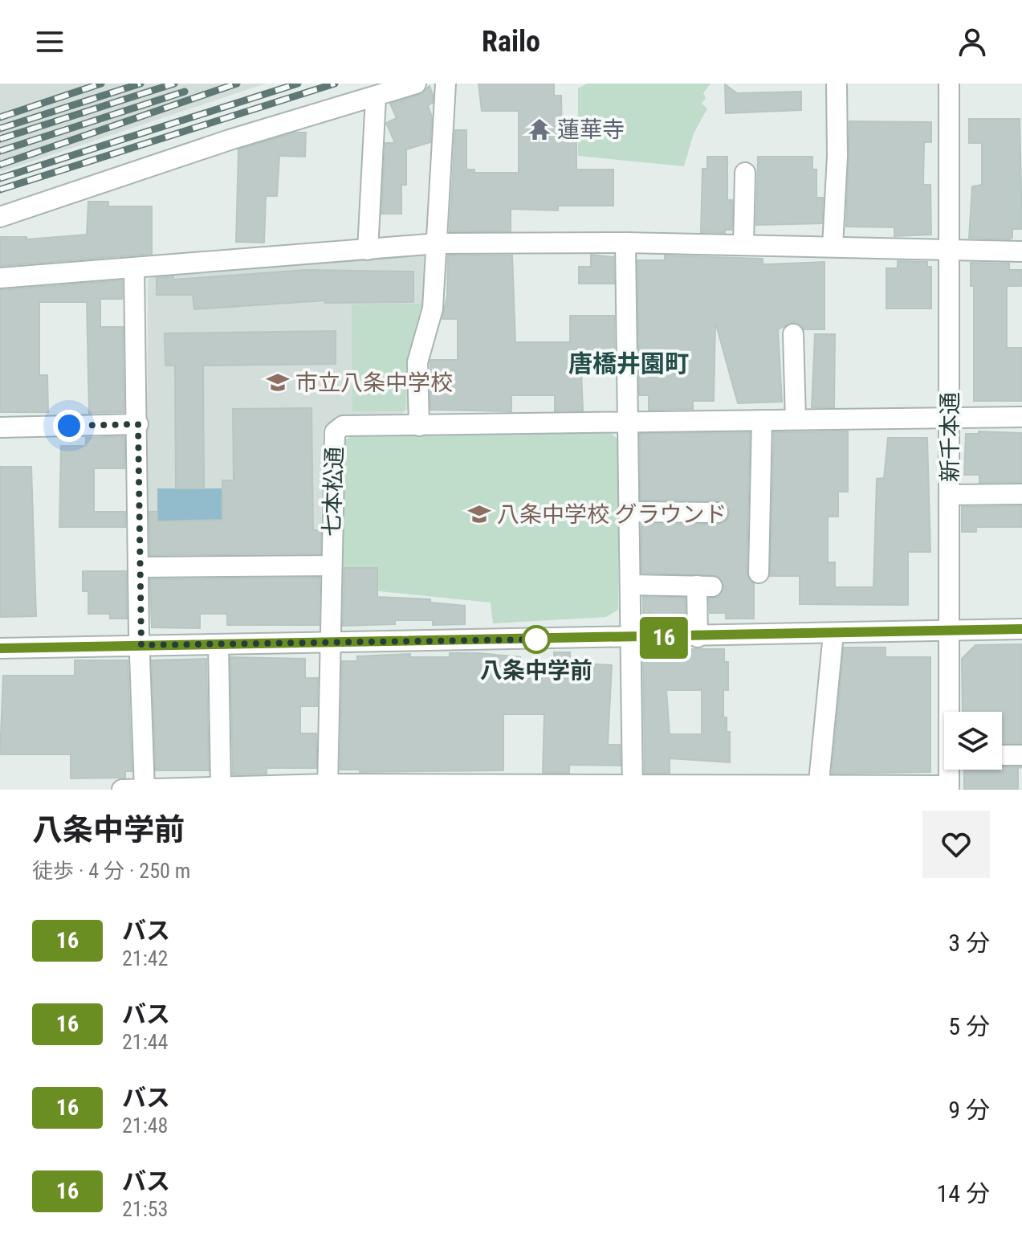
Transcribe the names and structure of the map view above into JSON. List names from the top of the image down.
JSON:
{
  "streets": {
    "street": ["新千本通", "七本松通"]
  },
  "crossings": [
    ["新千本通", "七本松通"]
  ],
  "districts": ["唐橋井園町"],
  "places": {
    "temple": ["蓮華寺"],
    "school or university": ["市立八条中学校", "八条中学校 グラウンド"],
    "other": ["八条中学前"]
  },
  "lines": ["bus line 16"],
  "page": {
    "header": "Railo",
    "on_map": "16",
    "heading": ["八条中学前", "徒歩 · 4 分 · 250 m"],
    "list": [
      {
        "mark": "16",
        "name": "バス",
        "note": "21:42",
        "value": "3 分"
      },
      {
        "mark": "16",
        "name": "バス",
        "note": "21:44",
        "value": "5 分"
      },
      {
        "mark": "16",
        "name": "バス",
        "note": "21:48",
        "value": "9 分"
      },
      {
        "mark": "16",
        "name": "バス",
        "note": "21:53",
        "value": "14 分"
      }
    ]
  }
}
